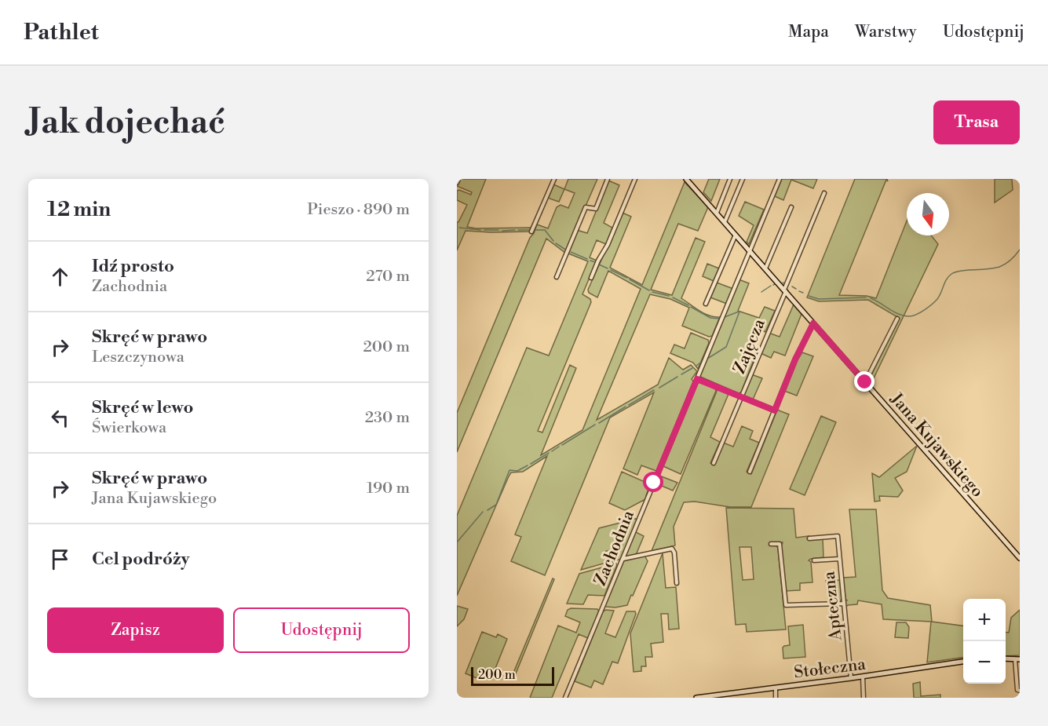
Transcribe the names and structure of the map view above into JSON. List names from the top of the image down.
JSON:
{
  "streets": {
    "main road": ["Jana Kujawskiego", "Stołeczna"],
    "street": ["Zajęcza", "Zachodnia", "Apteczna"]
  },
  "crossings": [
    ["Zajęcza", "Jana Kujawskiego"],
    ["Jana Kujawskiego", "Zachodnia"],
    ["Apteczna", "Stołeczna"]
  ],
  "scale_bar": "200 m",
  "north": "bottom",
  "page": {
    "header": "Pathlet",
    "nav": ["Mapa", "Warstwy", "Udostępnij"],
    "buttons": [
      "Trasa",
      ["Zapisz", "Udostępnij"]
    ],
    "title": "Jak dojechać",
    "heading": ["12 min", "Pieszo · 890 m"],
    "list": [
      ["Idź prosto", "Zachodnia", "270 m"],
      ["Skręć w prawo", "Leszczynowa", "200 m"],
      ["Skręć w lewo", "Świerkowa", "230 m"],
      ["Skręć w prawo", "Jana Kujawskiego", "190 m"],
      "Cel podróży"
    ],
    "map_buttons": ["+", "−"],
    "scale": "200 m"
  }
}
